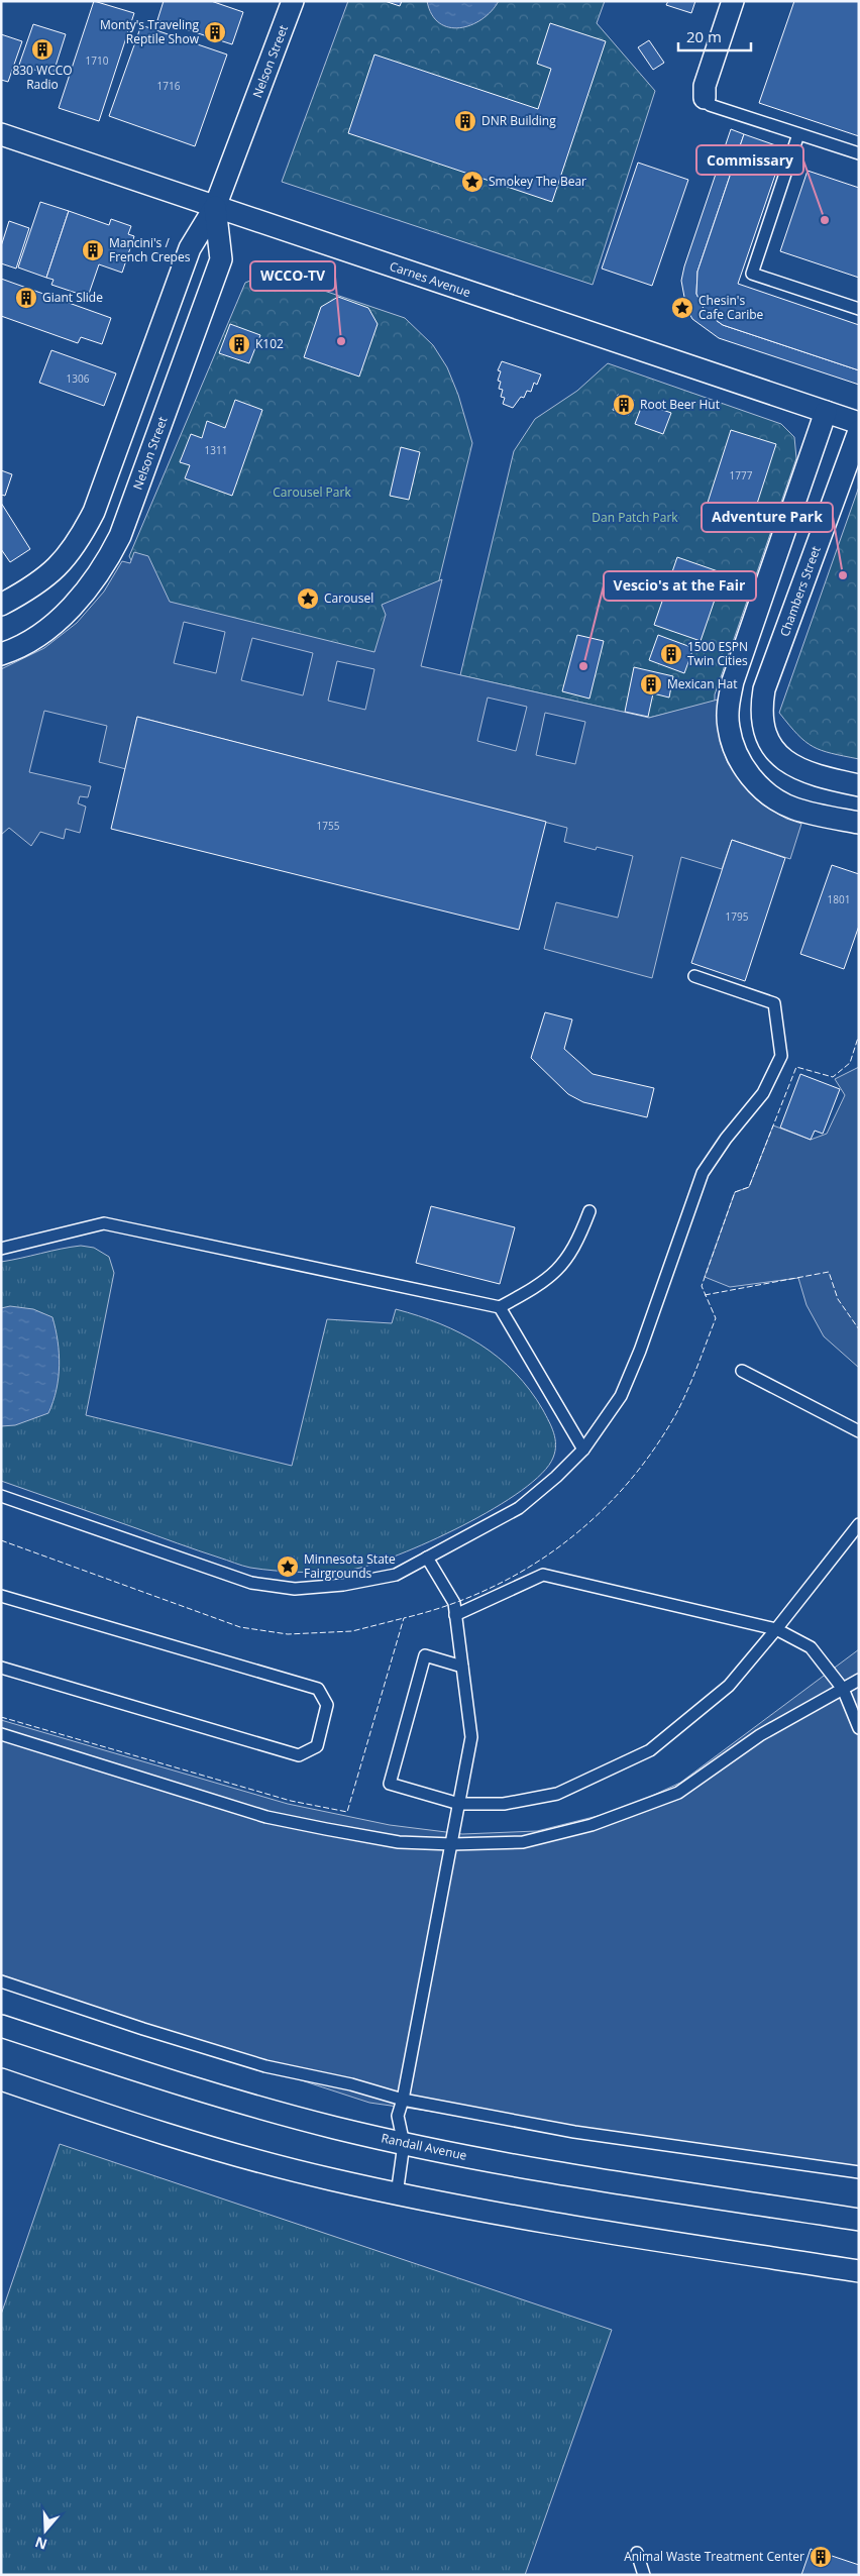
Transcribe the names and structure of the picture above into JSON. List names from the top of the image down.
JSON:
{
  "streets": {
    "street": [
      "Nelson Street",
      "Carnes Avenue",
      "Chambers Street",
      "Randall Avenue"
    ]
  },
  "crossings": [
    ["Nelson Street", "Carnes Avenue"]
  ],
  "parks": ["Carousel Park", "Dan Patch Park"],
  "places": {
    "building": [
      "Monty's Traveling Reptile Show",
      "830 WCCO Radio",
      "DNR Building",
      "Mancini's / French Crepes",
      "Giant Slide",
      "K102",
      "Root Beer Hut",
      "1500 ESPN Twin Cities",
      "Mexican Hat",
      "Animal Waste Treatment Center"
    ],
    "place": [
      "Smokey The Bear",
      "Chesin's Cafe Caribe",
      "Carousel",
      "Minnesota State Fairgrounds"
    ],
    "other": [
      "Commissary",
      "WCCO-TV",
      "Adventure Park",
      "Vescio's at the Fair"
    ]
  },
  "house_numbers": [
    "1710",
    "1716",
    "1306",
    "1311",
    "1777",
    "1755",
    "1801",
    "1795"
  ],
  "scale_bar": "20 m",
  "north": "bottom"
}
